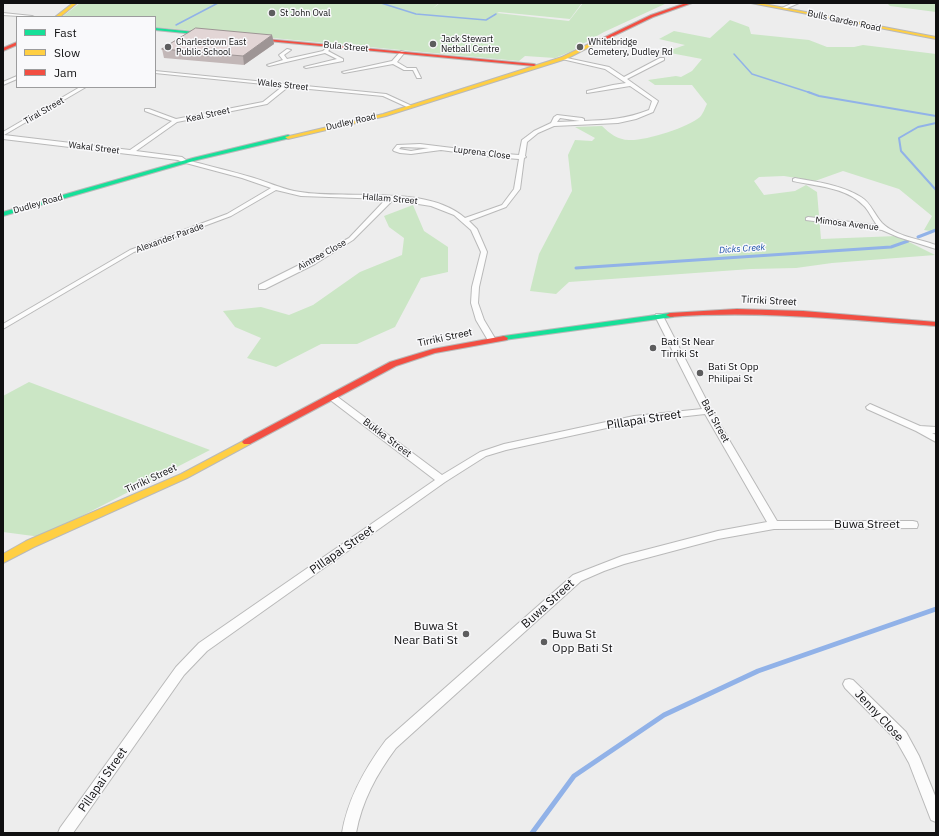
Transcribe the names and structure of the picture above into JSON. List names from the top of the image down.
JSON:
{
  "streets": {
    "main road": [
      "Bulls Garden Road",
      "Bula Street",
      "Dudley Road",
      "Tirriki Street"
    ],
    "street": [
      "Wales Street",
      "Tiral Street",
      "Keal Street",
      "Wakal Street",
      "Luprena Close",
      "Hallam Street",
      "Mimosa Avenue",
      "Alexander Parade",
      "Aintree Close",
      "Pillapai Street",
      "Bati Street",
      "Bukka Street",
      "Buwa Street",
      "Jenny Close"
    ]
  },
  "crossings": [
    ["Bula Street", "Dudley Road"],
    ["Wales Street", "Keal Street"],
    ["Wales Street", "Dudley Road"],
    ["Tiral Street", "Wakal Street"],
    ["Keal Street", "Wakal Street"],
    ["Dudley Road", "Wakal Street"],
    ["Dudley Road", "Hallam Street"],
    ["Wakal Street", "Hallam Street"],
    ["Hallam Street", "Alexander Parade"],
    ["Hallam Street", "Aintree Close"],
    ["Hallam Street", "Tirriki Street"],
    ["Tirriki Street", "Bati Street"],
    ["Tirriki Street", "Bukka Street"],
    ["Pillapai Street", "Bati Street"],
    ["Pillapai Street", "Bukka Street"],
    ["Bati Street", "Buwa Street"]
  ],
  "water": ["Dicks Creek"],
  "places": [
    "St John Oval",
    "Jack Stewart Netball Centre",
    "Charlestown East Public School",
    "Whitebridge Cemetery, Dudley Rd",
    "Bati St Near Tirriki St",
    "Bati St Opp Philipai St",
    "Buwa St Near Bati St",
    "Buwa St Opp Bati St"
  ],
  "legend": ["Fast", "Slow", "Jam"]
}
